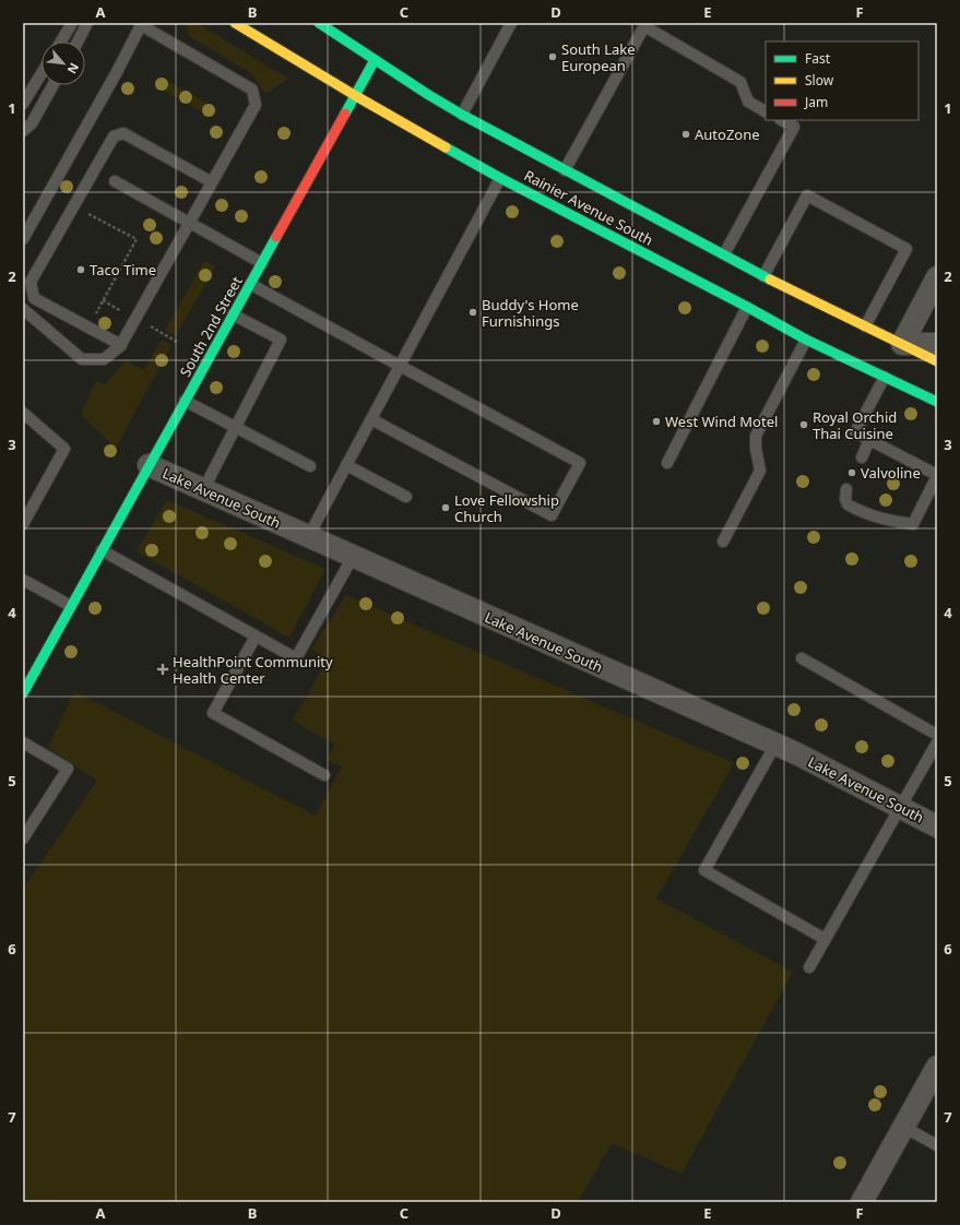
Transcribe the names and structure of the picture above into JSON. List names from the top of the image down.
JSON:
{
  "streets": {
    "main road": ["Rainier Avenue South", "South 2nd Street"],
    "street": ["Lake Avenue South"]
  },
  "crossings": [
    ["Rainier Avenue South", "South 2nd Street"],
    ["South 2nd Street", "Lake Avenue South"]
  ],
  "places": {
    "other": [
      "South Lake European",
      "AutoZone",
      "Taco Time",
      "Buddy's Home Furnishings",
      "West Wind Motel",
      "Royal Orchid Thai Cuisine",
      "Valvoline",
      "Love Fellowship Church"
    ],
    "health": ["HealthPoint Community Health Center"]
  },
  "legend": ["Fast", "Slow", "Jam"],
  "north": "bottom right",
  "grid": {
    "columns": [
      "A",
      "B",
      "C",
      "D",
      "E",
      "F"
    ],
    "rows": [
      "1",
      "2",
      "3",
      "4",
      "5",
      "6",
      "7"
    ]
  }
}
